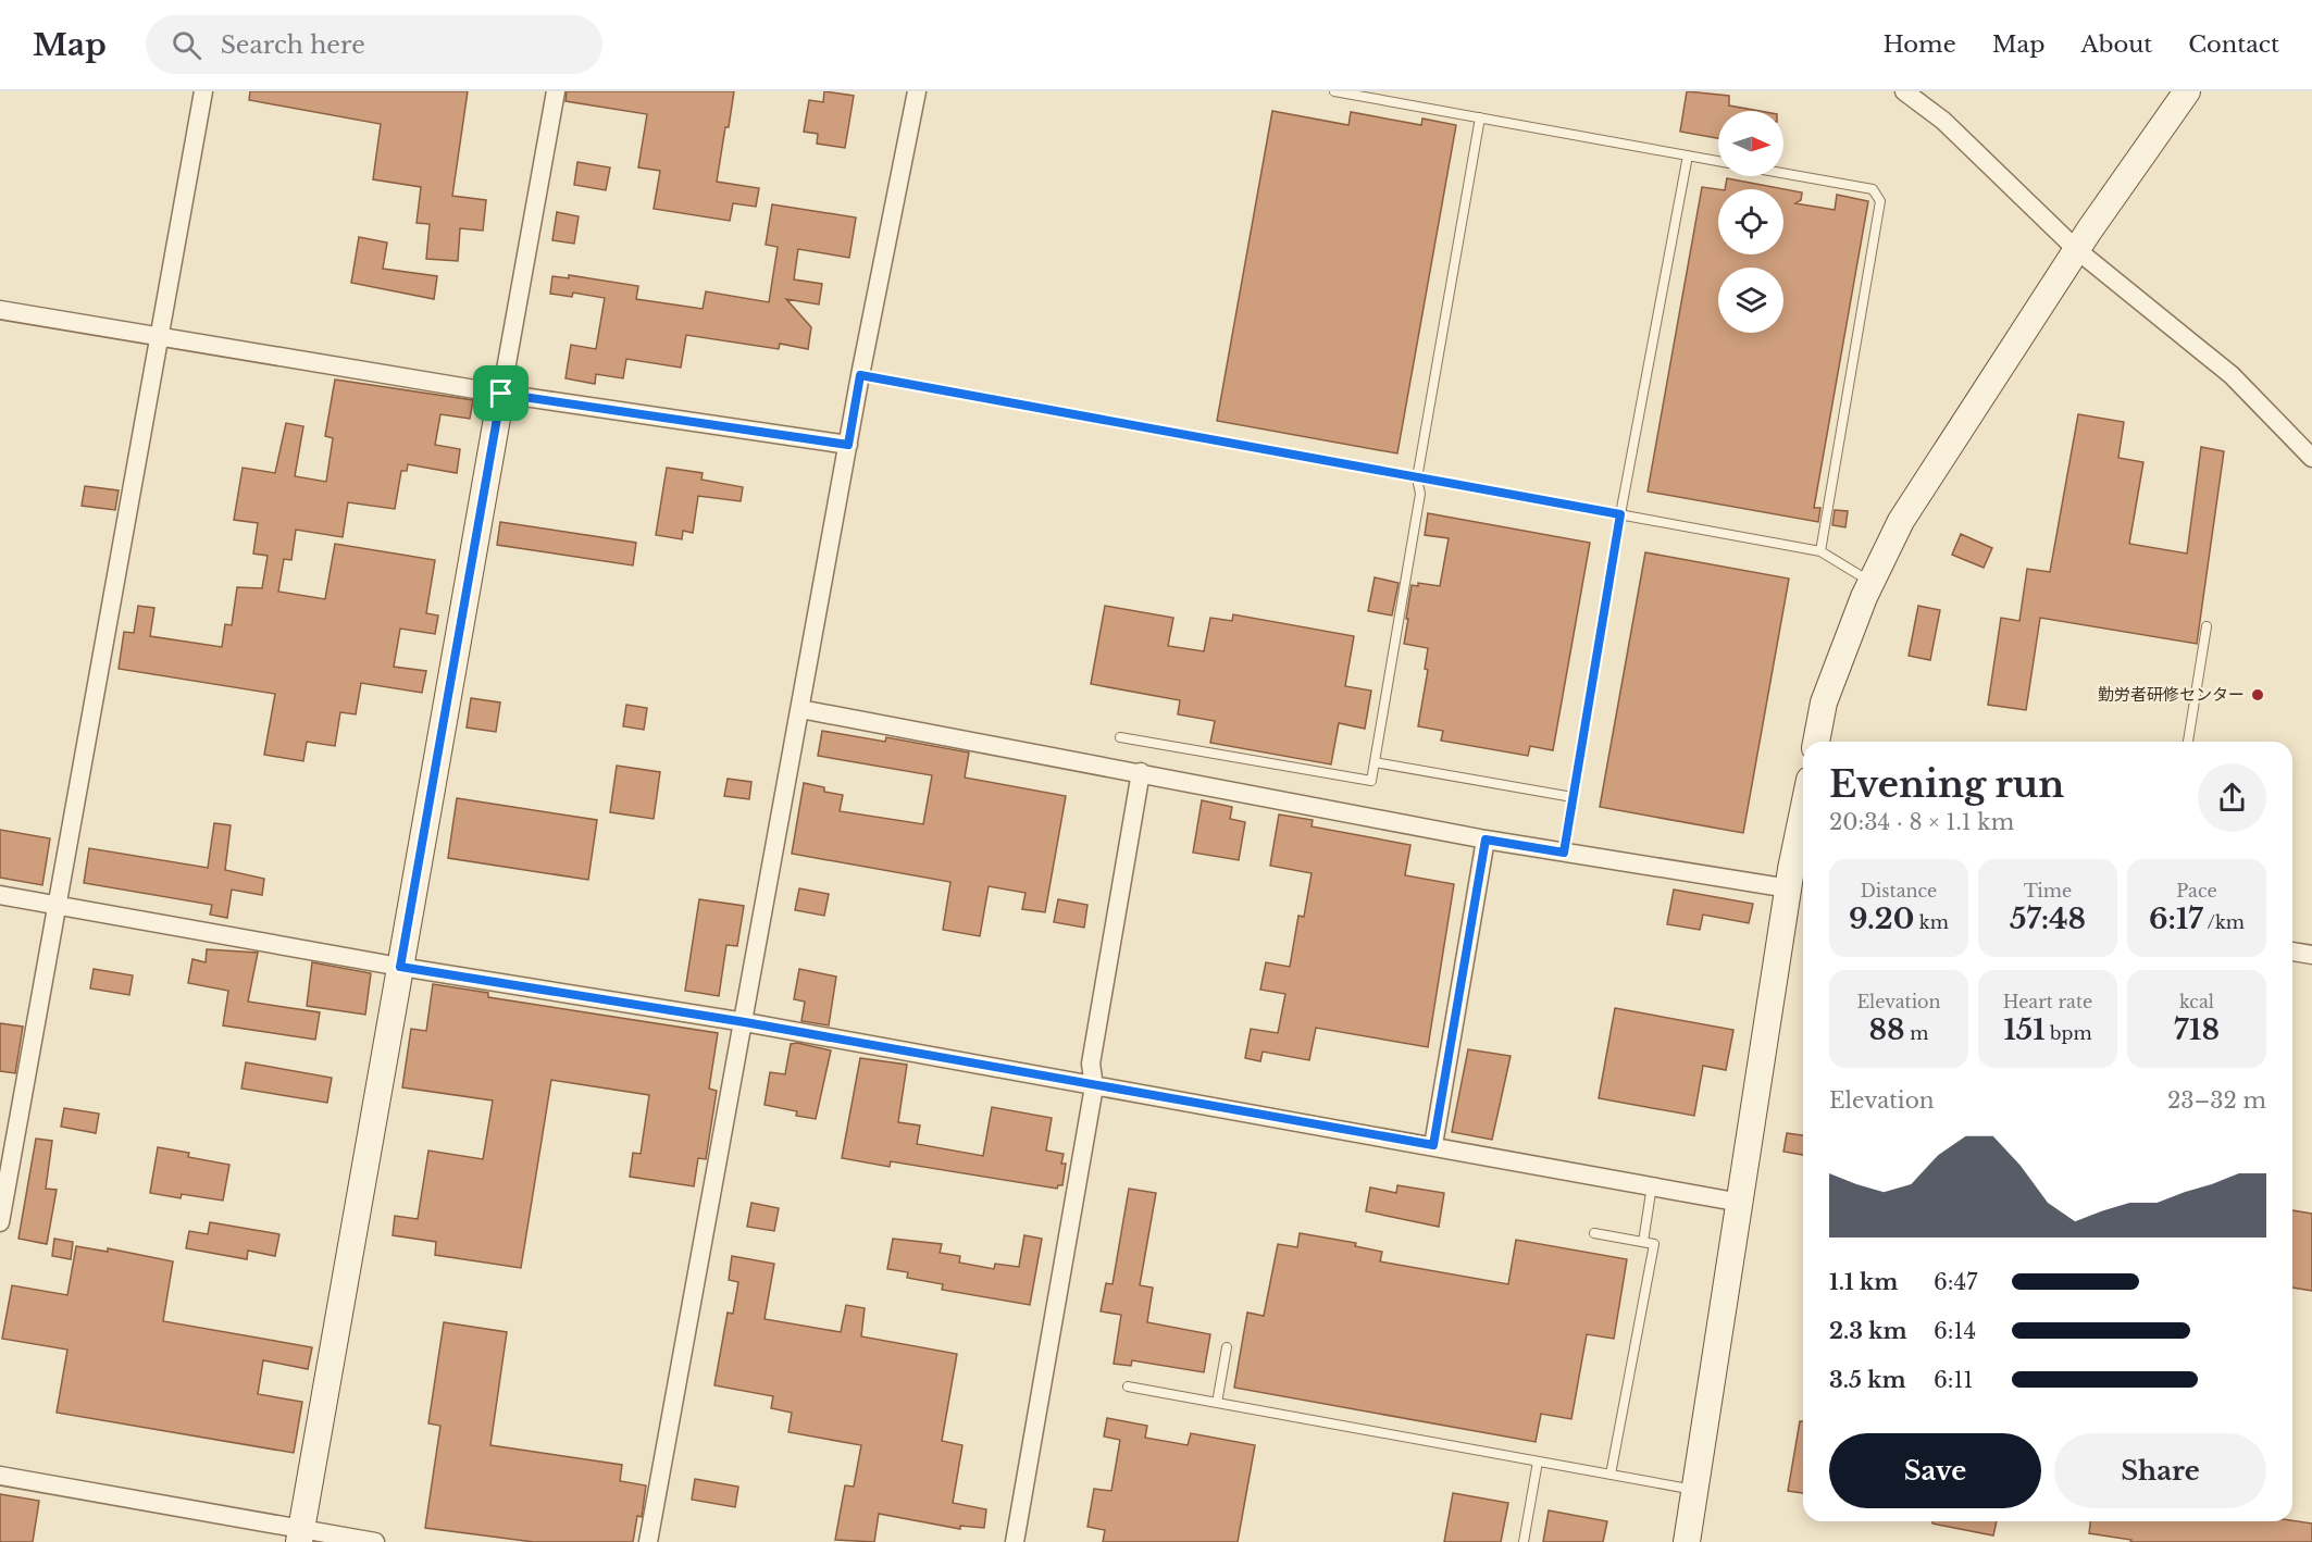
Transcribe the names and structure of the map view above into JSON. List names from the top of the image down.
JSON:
{
  "places": ["勤労者研修センター"],
  "north": "right",
  "page": {
    "header": "Map",
    "search": "Search here",
    "nav": [
      "Home",
      "Map",
      "About",
      "Contact"
    ],
    "heading": ["Evening run", "20:34 · 8 × 1.1 km"],
    "stats": [
      ["Distance", "9.20 km"],
      ["Time", "57:48"],
      ["Pace", "6:17 /km"],
      ["Elevation", "88 m"],
      ["Heart rate", "151 bpm"],
      ["kcal", "718"]
    ],
    "chart": ["Elevation", "23–32 m"],
    "list": [
      {
        "name": "1.1 km",
        "note": "6:47"
      },
      {
        "name": "2.3 km",
        "note": "6:14"
      },
      {
        "name": "3.5 km",
        "note": "6:11"
      }
    ],
    "buttons": ["Save", "Share"]
  }
}
